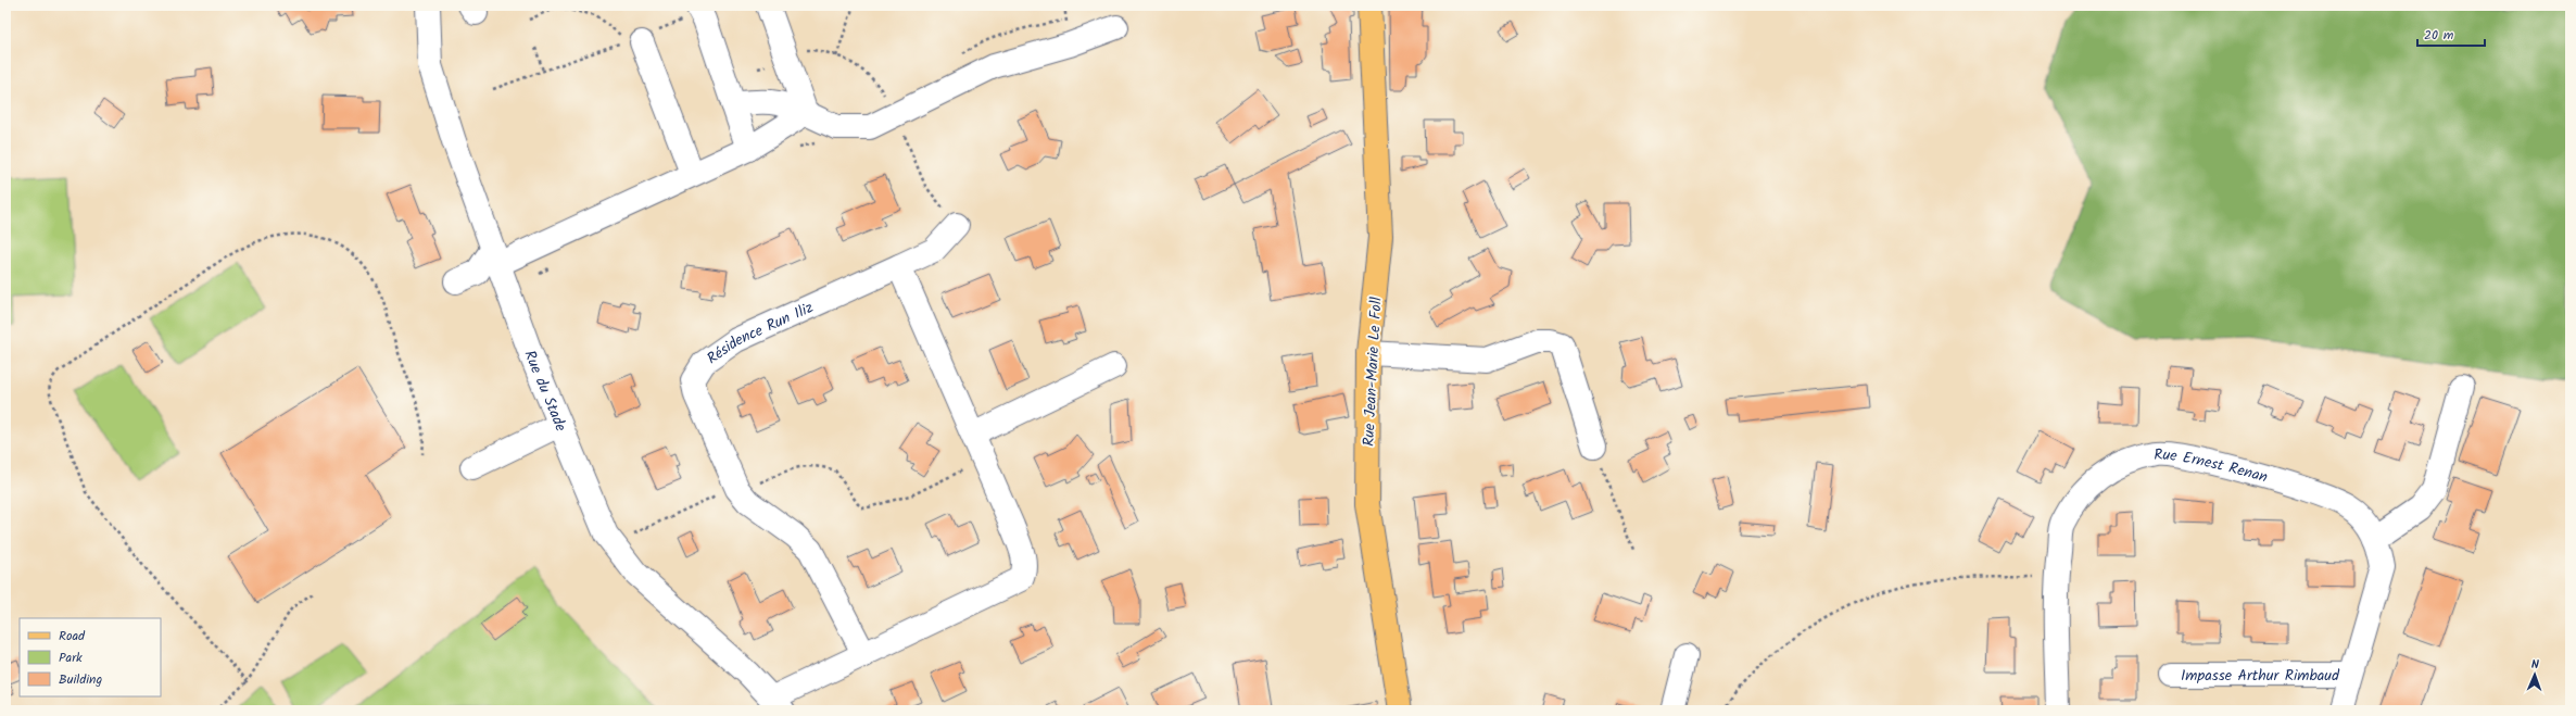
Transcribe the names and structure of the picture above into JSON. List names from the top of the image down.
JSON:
{
  "streets": {
    "main road": ["Rue Jean-Marie Le Foll"],
    "street": [
      "Résidence Run Iliz",
      "Rue du Stade",
      "Rue Ernest Renan",
      "Impasse Arthur Rimbaud"
    ]
  },
  "crossings": [
    ["Rue Ernest Renan", "Impasse Arthur Rimbaud"]
  ],
  "legend": ["Road", "Park", "Building"],
  "scale_bar": "20 m",
  "north": "top"
}
